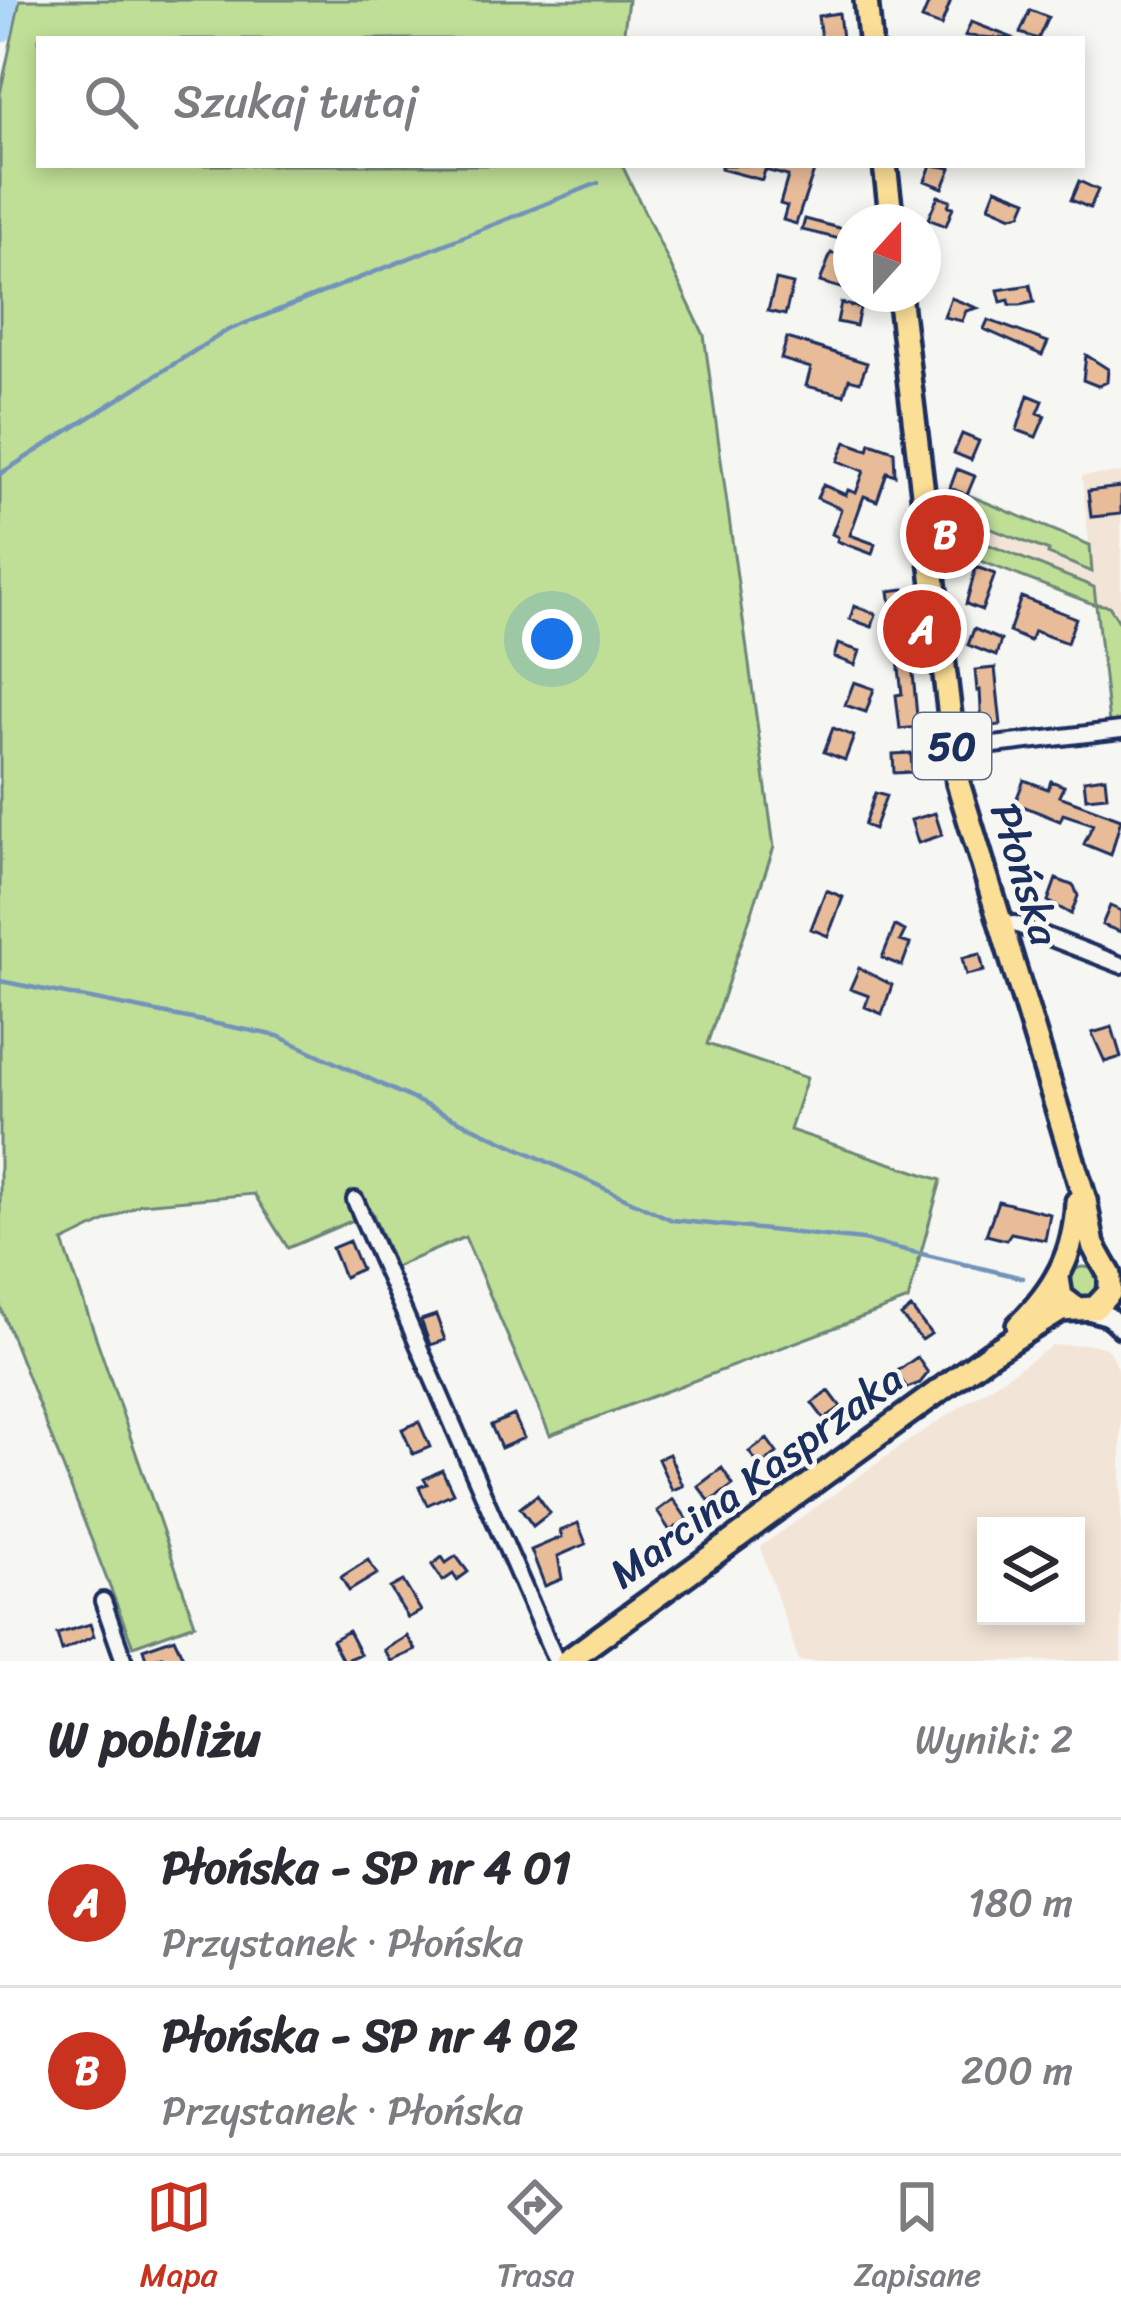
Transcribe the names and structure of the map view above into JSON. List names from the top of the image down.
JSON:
{
  "streets": {
    "main road": ["50", "Płońska", "Marcina Kasprzaka"]
  },
  "crossings": [
    ["Płońska", "Marcina Kasprzaka"]
  ],
  "north": "top",
  "page": {
    "search": "Szukaj tutaj",
    "pins": ["B", "A"],
    "heading": ["W pobliżu", "Wyniki: 2"],
    "list": [
      {
        "mark": "A",
        "name": "Płońska - SP nr 4 01",
        "note": "Przystanek · Płońska",
        "value": "180 m"
      },
      {
        "mark": "B",
        "name": "Płońska - SP nr 4 02",
        "note": "Przystanek · Płońska",
        "value": "200 m"
      }
    ],
    "nav": ["Mapa", "Trasa", "Zapisane"]
  }
}
